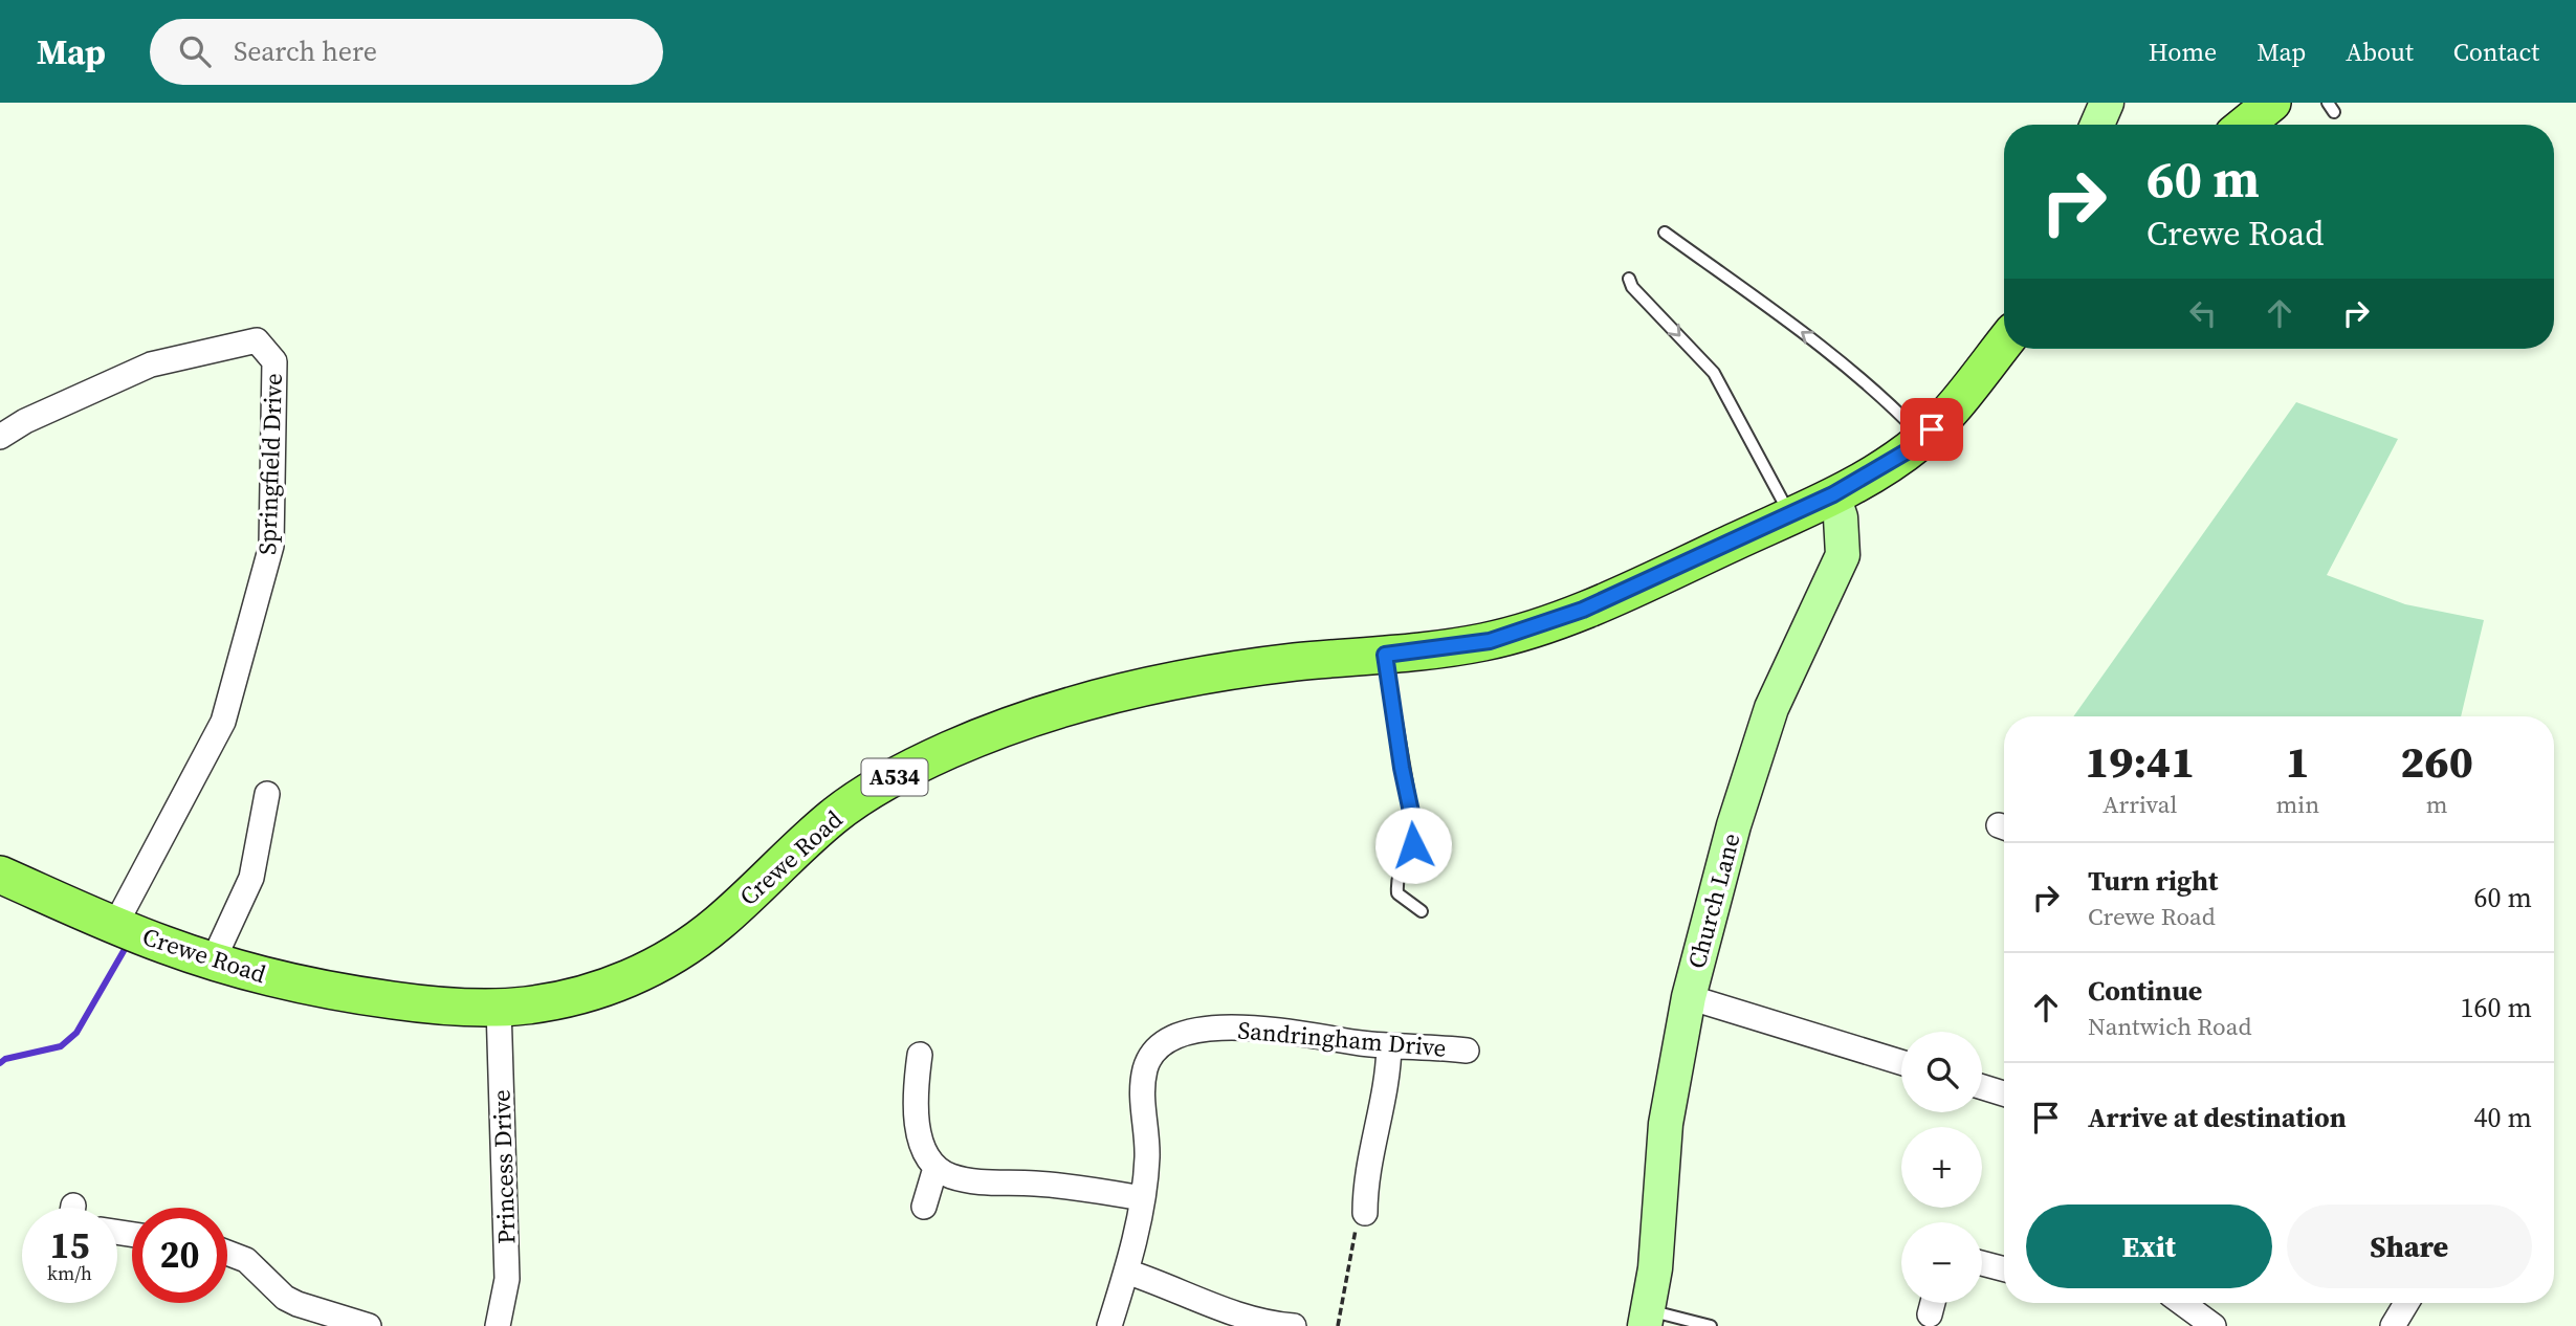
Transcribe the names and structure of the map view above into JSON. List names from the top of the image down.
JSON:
{
  "streets": {
    "main road": ["A534", "Crewe Road"],
    "street": [
      "Springfield Drive",
      "Church Lane",
      "Sandringham Drive",
      "Princess Drive"
    ]
  },
  "crossings": [
    ["Springfield Drive", "Crewe Road"],
    ["A534", "Crewe Road"],
    ["A534", "Church Lane"],
    ["Crewe Road", "Church Lane"],
    ["Crewe Road", "Princess Drive"]
  ],
  "page": {
    "header": "Map",
    "search": "Search here",
    "nav": [
      "Home",
      "Map",
      "About",
      "Contact"
    ],
    "turn": ["60 m", "Crewe Road"],
    "eta": [
      "19:41",
      "Arrival",
      "1",
      "min",
      "260",
      "m"
    ],
    "list": [
      {
        "name": "Turn right",
        "note": "Crewe Road",
        "value": "60 m"
      },
      {
        "name": "Continue",
        "note": "Nantwich Road",
        "value": "160 m"
      },
      {
        "name": "Arrive at destination",
        "value": "40 m"
      }
    ],
    "map_buttons": ["+", "−"],
    "buttons": ["Exit", "Share"],
    "speed": "15 km/h",
    "limit": "20"
  }
}
